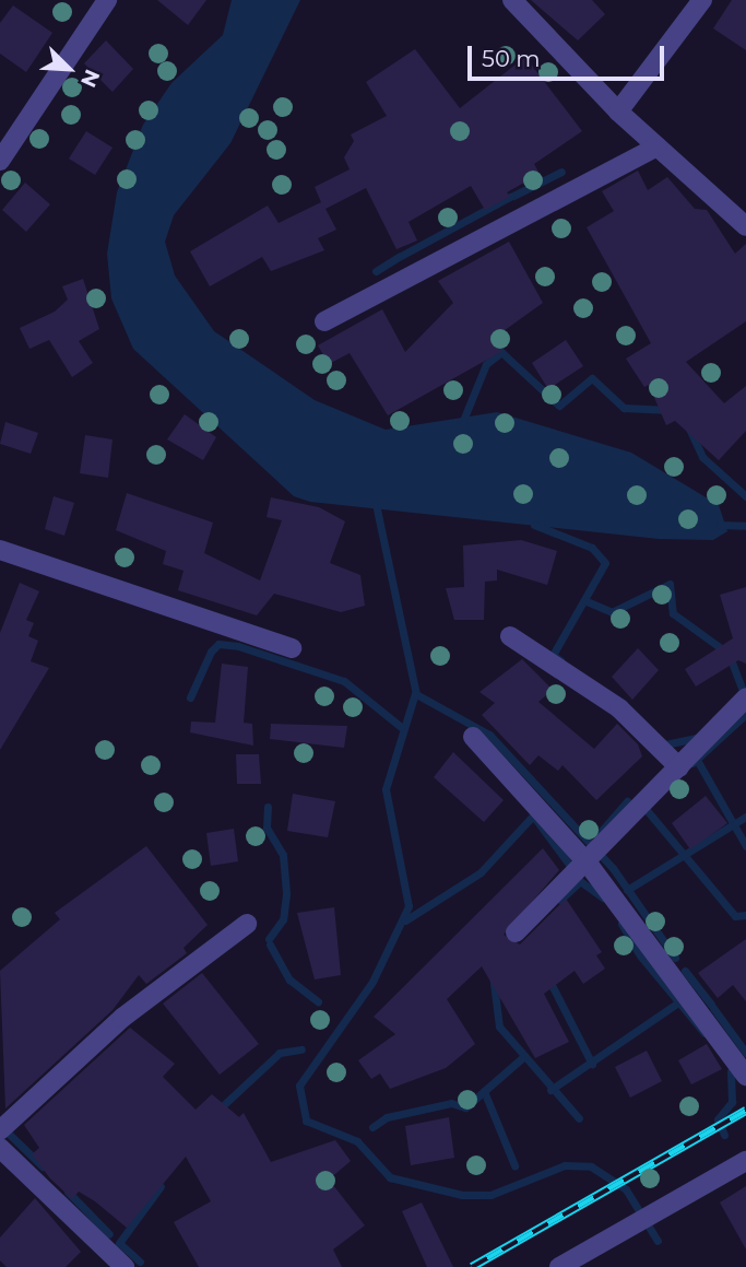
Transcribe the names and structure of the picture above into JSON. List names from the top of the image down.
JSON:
{
  "scale_bar": "50 m",
  "north": "bottom right"
}
